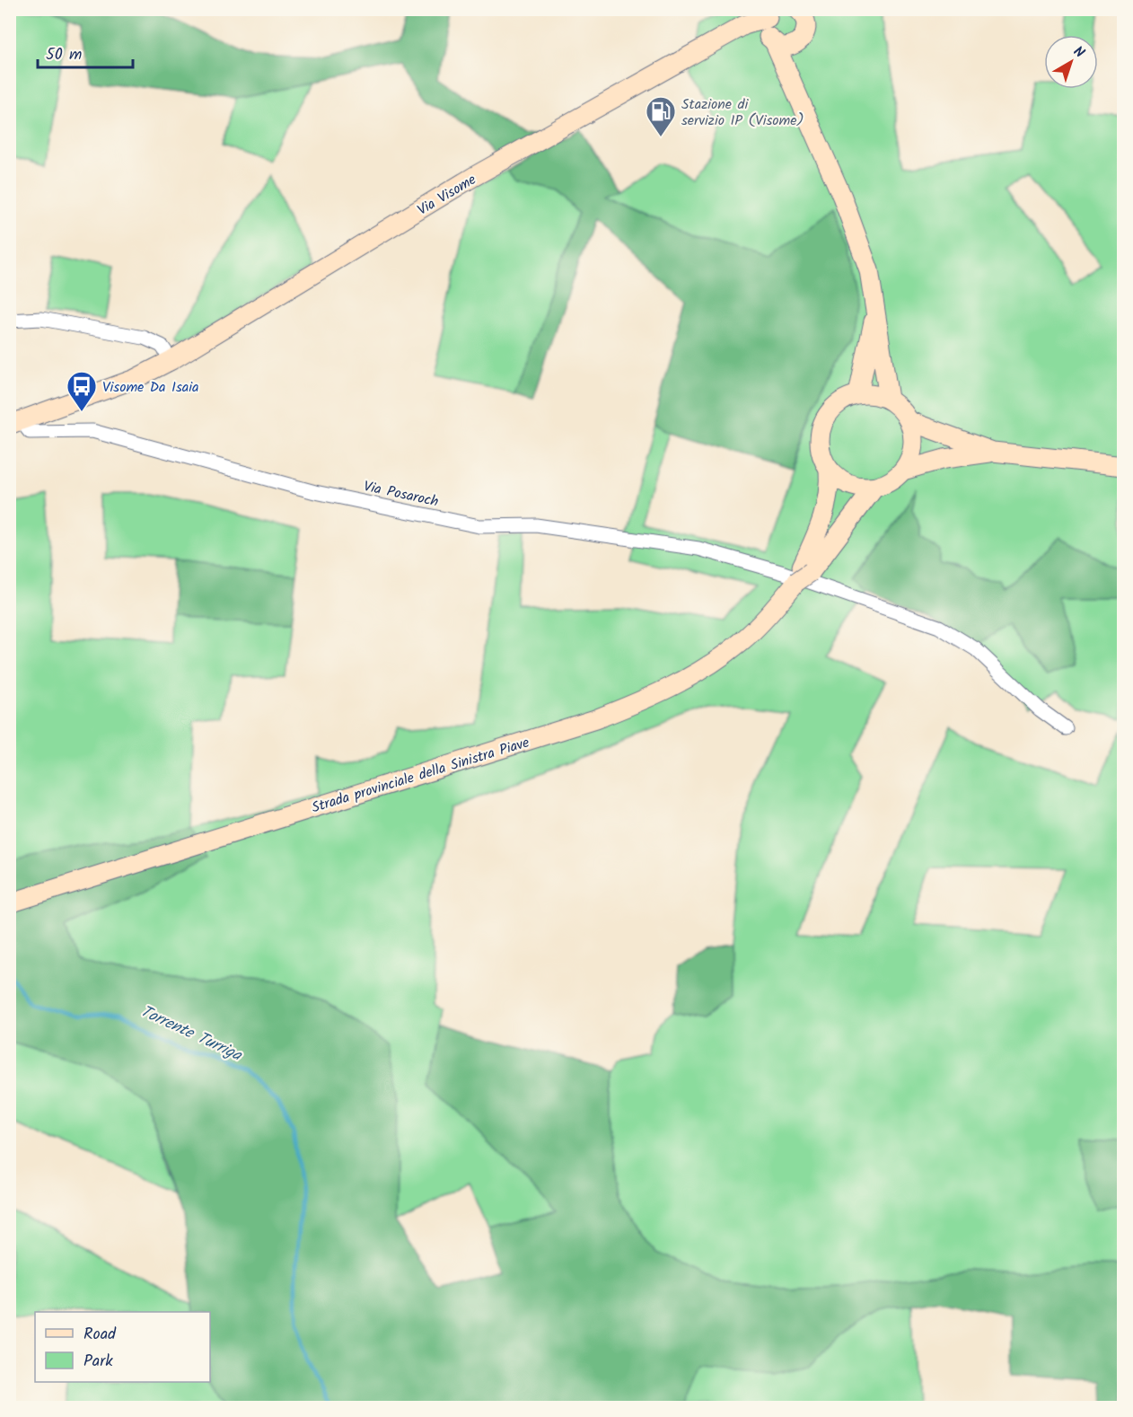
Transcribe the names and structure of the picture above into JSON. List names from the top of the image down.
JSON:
{
  "streets": {
    "main road": ["Via Visome", "Strada provinciale della Sinistra Piave"],
    "street": ["Via Posaroch"]
  },
  "crossings": [
    ["Via Visome", "Via Posaroch"],
    ["Via Posaroch", "Strada provinciale della Sinistra Piave"]
  ],
  "water": ["Torrente Turriga"],
  "places": {
    "fuel station": ["Stazione di servizio IP (Visome)"],
    "bus stop": ["Visome Da Isaia"]
  },
  "legend": ["Road", "Park"],
  "scale_bar": "50 m",
  "north": "top right"
}
